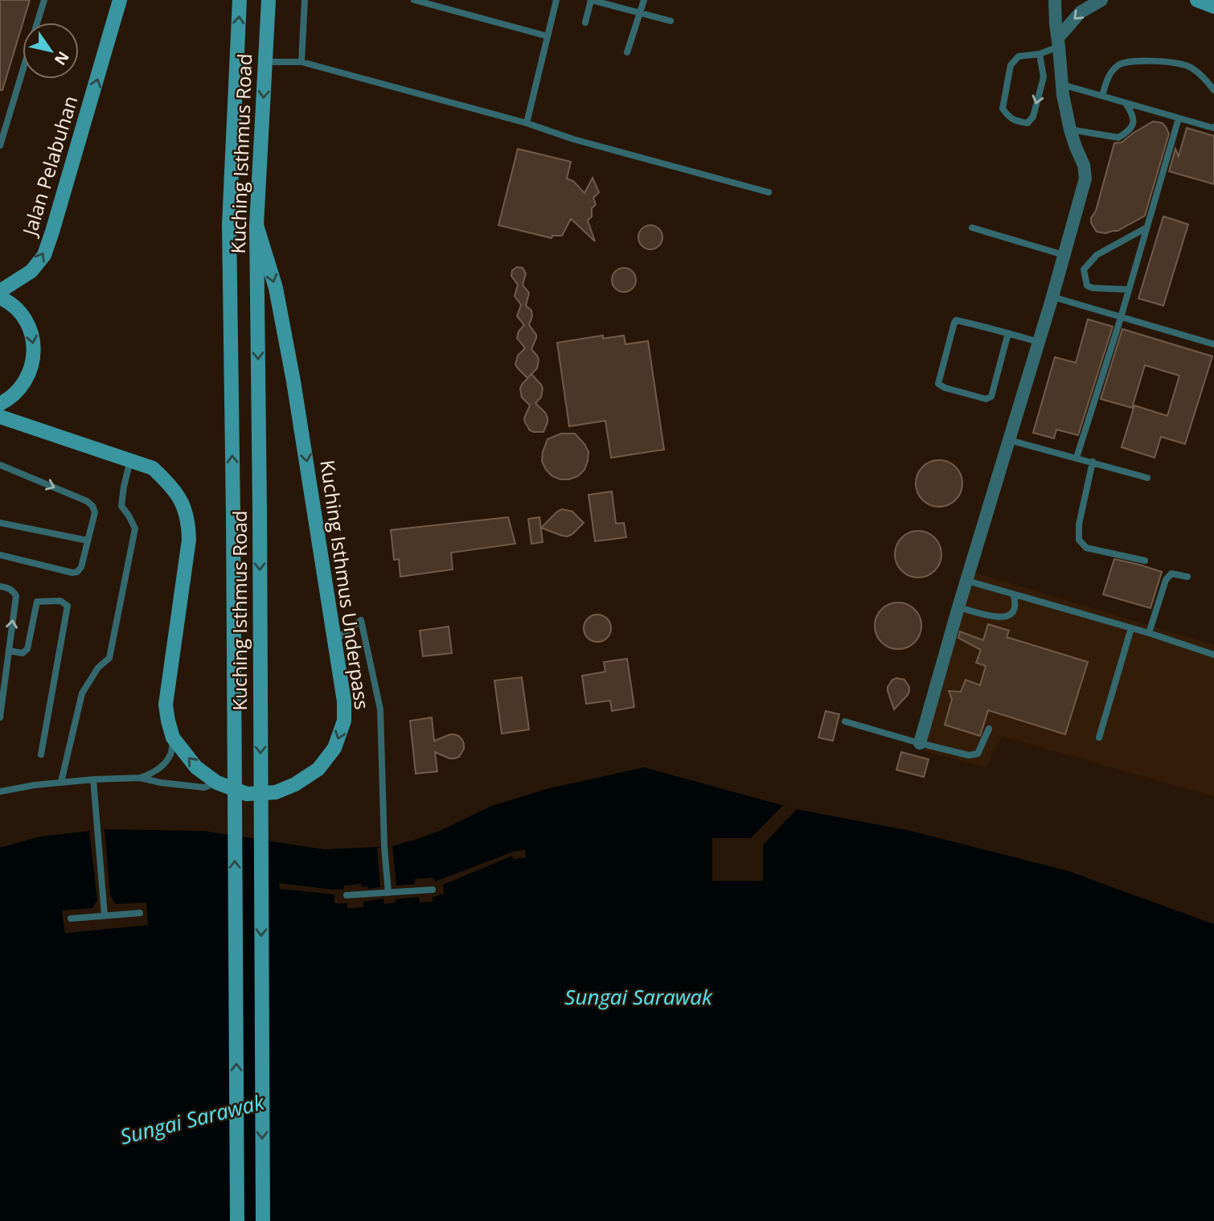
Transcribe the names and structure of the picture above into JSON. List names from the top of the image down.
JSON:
{
  "streets": {
    "main road": ["Kuching Isthmus Road", "Jalan Pelabuhan", "Kuching Isthmus Underpass"]
  },
  "crossings": [
    ["Kuching Isthmus Road", "Kuching Isthmus Underpass"]
  ],
  "one_way": ["Jalan Pelabuhan"],
  "water": ["Sungai Sarawak"],
  "north": "bottom right"
}
